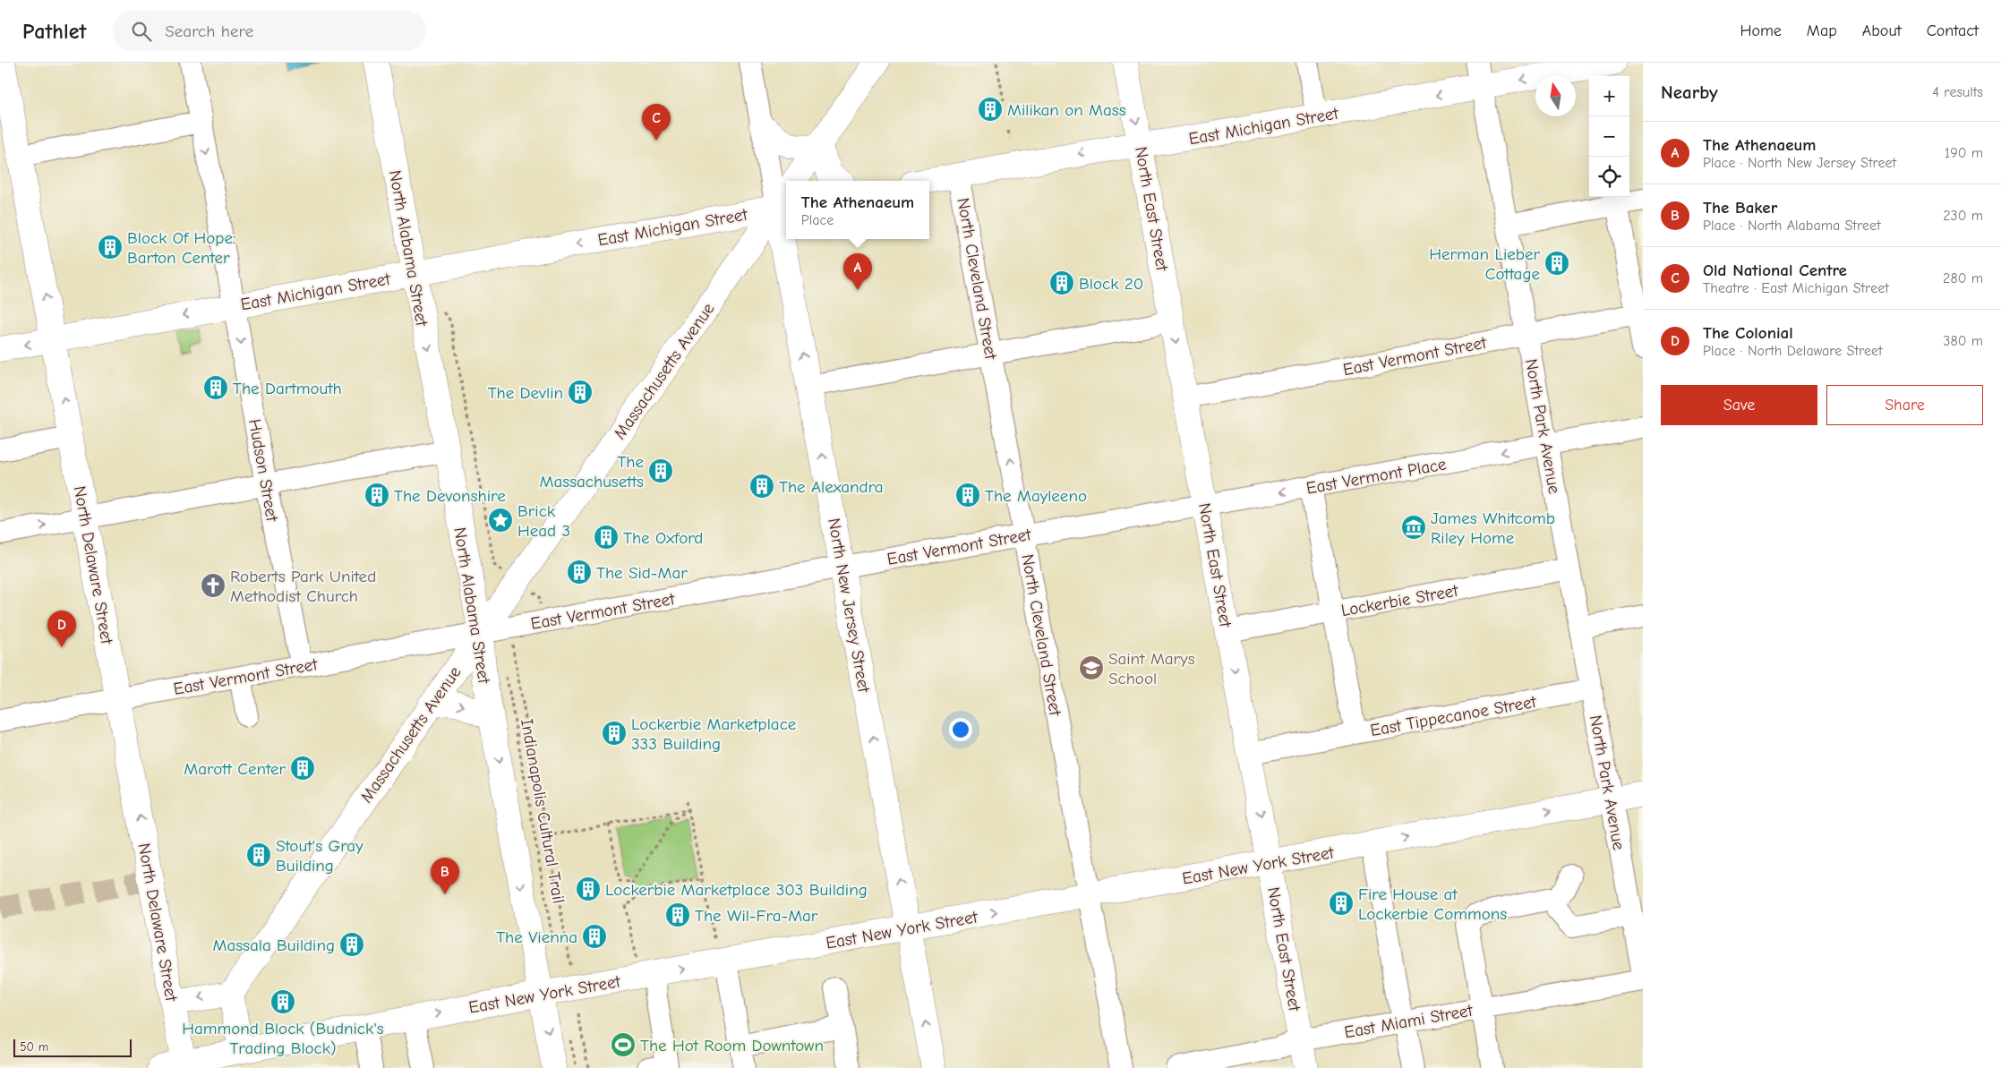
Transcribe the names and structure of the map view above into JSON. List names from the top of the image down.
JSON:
{
  "streets": {
    "main road": [
      "East Michigan Street",
      "North East Street",
      "North Alabama Street",
      "Massachusetts Avenue",
      "North Delaware Street",
      "North New Jersey Street",
      "East New York Street"
    ],
    "street": [
      "North Cleveland Street",
      "East Vermont Street",
      "North Park Avenue",
      "Hudson Street",
      "East Vermont Place",
      "Lockerbie Street",
      "East Tippecanoe Street",
      "East Miami Street"
    ],
    "path": ["Indianapolis Cultural Trail"]
  },
  "crossings": [
    ["East Michigan Street", "North East Street"],
    ["East Michigan Street", "North Alabama Street"],
    ["East Michigan Street", "North Cleveland Street"],
    ["East Michigan Street", "Massachusetts Avenue"],
    ["East Michigan Street", "North Park Avenue"],
    ["East Michigan Street", "Hudson Street"],
    ["East Michigan Street", "North Delaware Street"],
    ["East Michigan Street", "North New Jersey Street"],
    ["North East Street", "East Vermont Street"],
    ["North East Street", "East Vermont Place"],
    ["North East Street", "Lockerbie Street"],
    ["North East Street", "East New York Street"],
    ["North East Street", "East Miami Street"],
    ["North Alabama Street", "East Vermont Street"],
    ["North Alabama Street", "Massachusetts Avenue"],
    ["North Alabama Street", "East New York Street"],
    ["North Cleveland Street", "East Vermont Street"],
    ["North Cleveland Street", "East New York Street"],
    ["East Vermont Street", "Massachusetts Avenue"],
    ["East Vermont Street", "North Park Avenue"],
    ["East Vermont Street", "Hudson Street"],
    ["East Vermont Street", "East Vermont Place"],
    ["East Vermont Street", "North Delaware Street"],
    ["East Vermont Street", "North New Jersey Street"],
    ["Massachusetts Avenue", "North New Jersey Street"],
    ["North Park Avenue", "East Vermont Place"],
    ["North Park Avenue", "Lockerbie Street"],
    ["North Park Avenue", "East Tippecanoe Street"],
    ["North Park Avenue", "East New York Street"],
    ["East Vermont Place", "East Tippecanoe Street"],
    ["North Delaware Street", "East New York Street"],
    ["Lockerbie Street", "East Tippecanoe Street"],
    ["North New Jersey Street", "East New York Street"]
  ],
  "one_way": [
    "East Michigan Street",
    "North East Street",
    "North Alabama Street",
    "Hudson Street",
    "East Vermont Place",
    "North Delaware Street",
    "North New Jersey Street",
    "East New York Street"
  ],
  "places": {
    "building": [
      "Milikan on Mass",
      "Block Of Hope: Barton Center",
      "Herman Lieber Cottage",
      "Block 20",
      "The Dartmouth",
      "The Devlin",
      "The Massachusetts",
      "The Alexandra",
      "The Devonshire",
      "The Mayleeno",
      "The Oxford",
      "The Sid-Mar",
      "Lockerbie Marketplace 333 Building",
      "Marott Center",
      "Stout's Gray Building",
      "Lockerbie Marketplace 303 Building",
      "Fire House at Lockerbie Commons",
      "The Wil-Fra-Mar",
      "The Vienna",
      "Massala Building",
      "Hammond Block (Budnick's Trading Block)"
    ],
    "place": ["Brick Head 3"],
    "museum": ["James Whitcomb Riley Home"],
    "church": ["Roberts Park United Methodist Church"],
    "school or university": ["Saint Marys School"],
    "sports": ["The Hot Room Downtown"]
  },
  "scale_bar": "50 m",
  "north": "top",
  "page": {
    "header": "Pathlet",
    "search": "Search here",
    "nav": [
      "Home",
      "Map",
      "About",
      "Contact"
    ],
    "heading": ["Nearby", "4 results"],
    "map_buttons": ["+", "−"],
    "pins": [
      "C",
      "A",
      "D",
      "B"
    ],
    "list": [
      {
        "mark": "A",
        "name": "The Athenaeum",
        "note": "Place · North New Jersey Street",
        "value": "190 m"
      },
      {
        "mark": "B",
        "name": "The Baker",
        "note": "Place · North Alabama Street",
        "value": "230 m"
      },
      {
        "mark": "C",
        "name": "Old National Centre",
        "note": "Theatre · East Michigan Street",
        "value": "280 m"
      },
      {
        "mark": "D",
        "name": "The Colonial",
        "note": "Place · North Delaware Street",
        "value": "380 m"
      }
    ],
    "popup": ["The Athenaeum", "Place"],
    "buttons": ["Save", "Share"],
    "scale": "50 m"
  }
}
